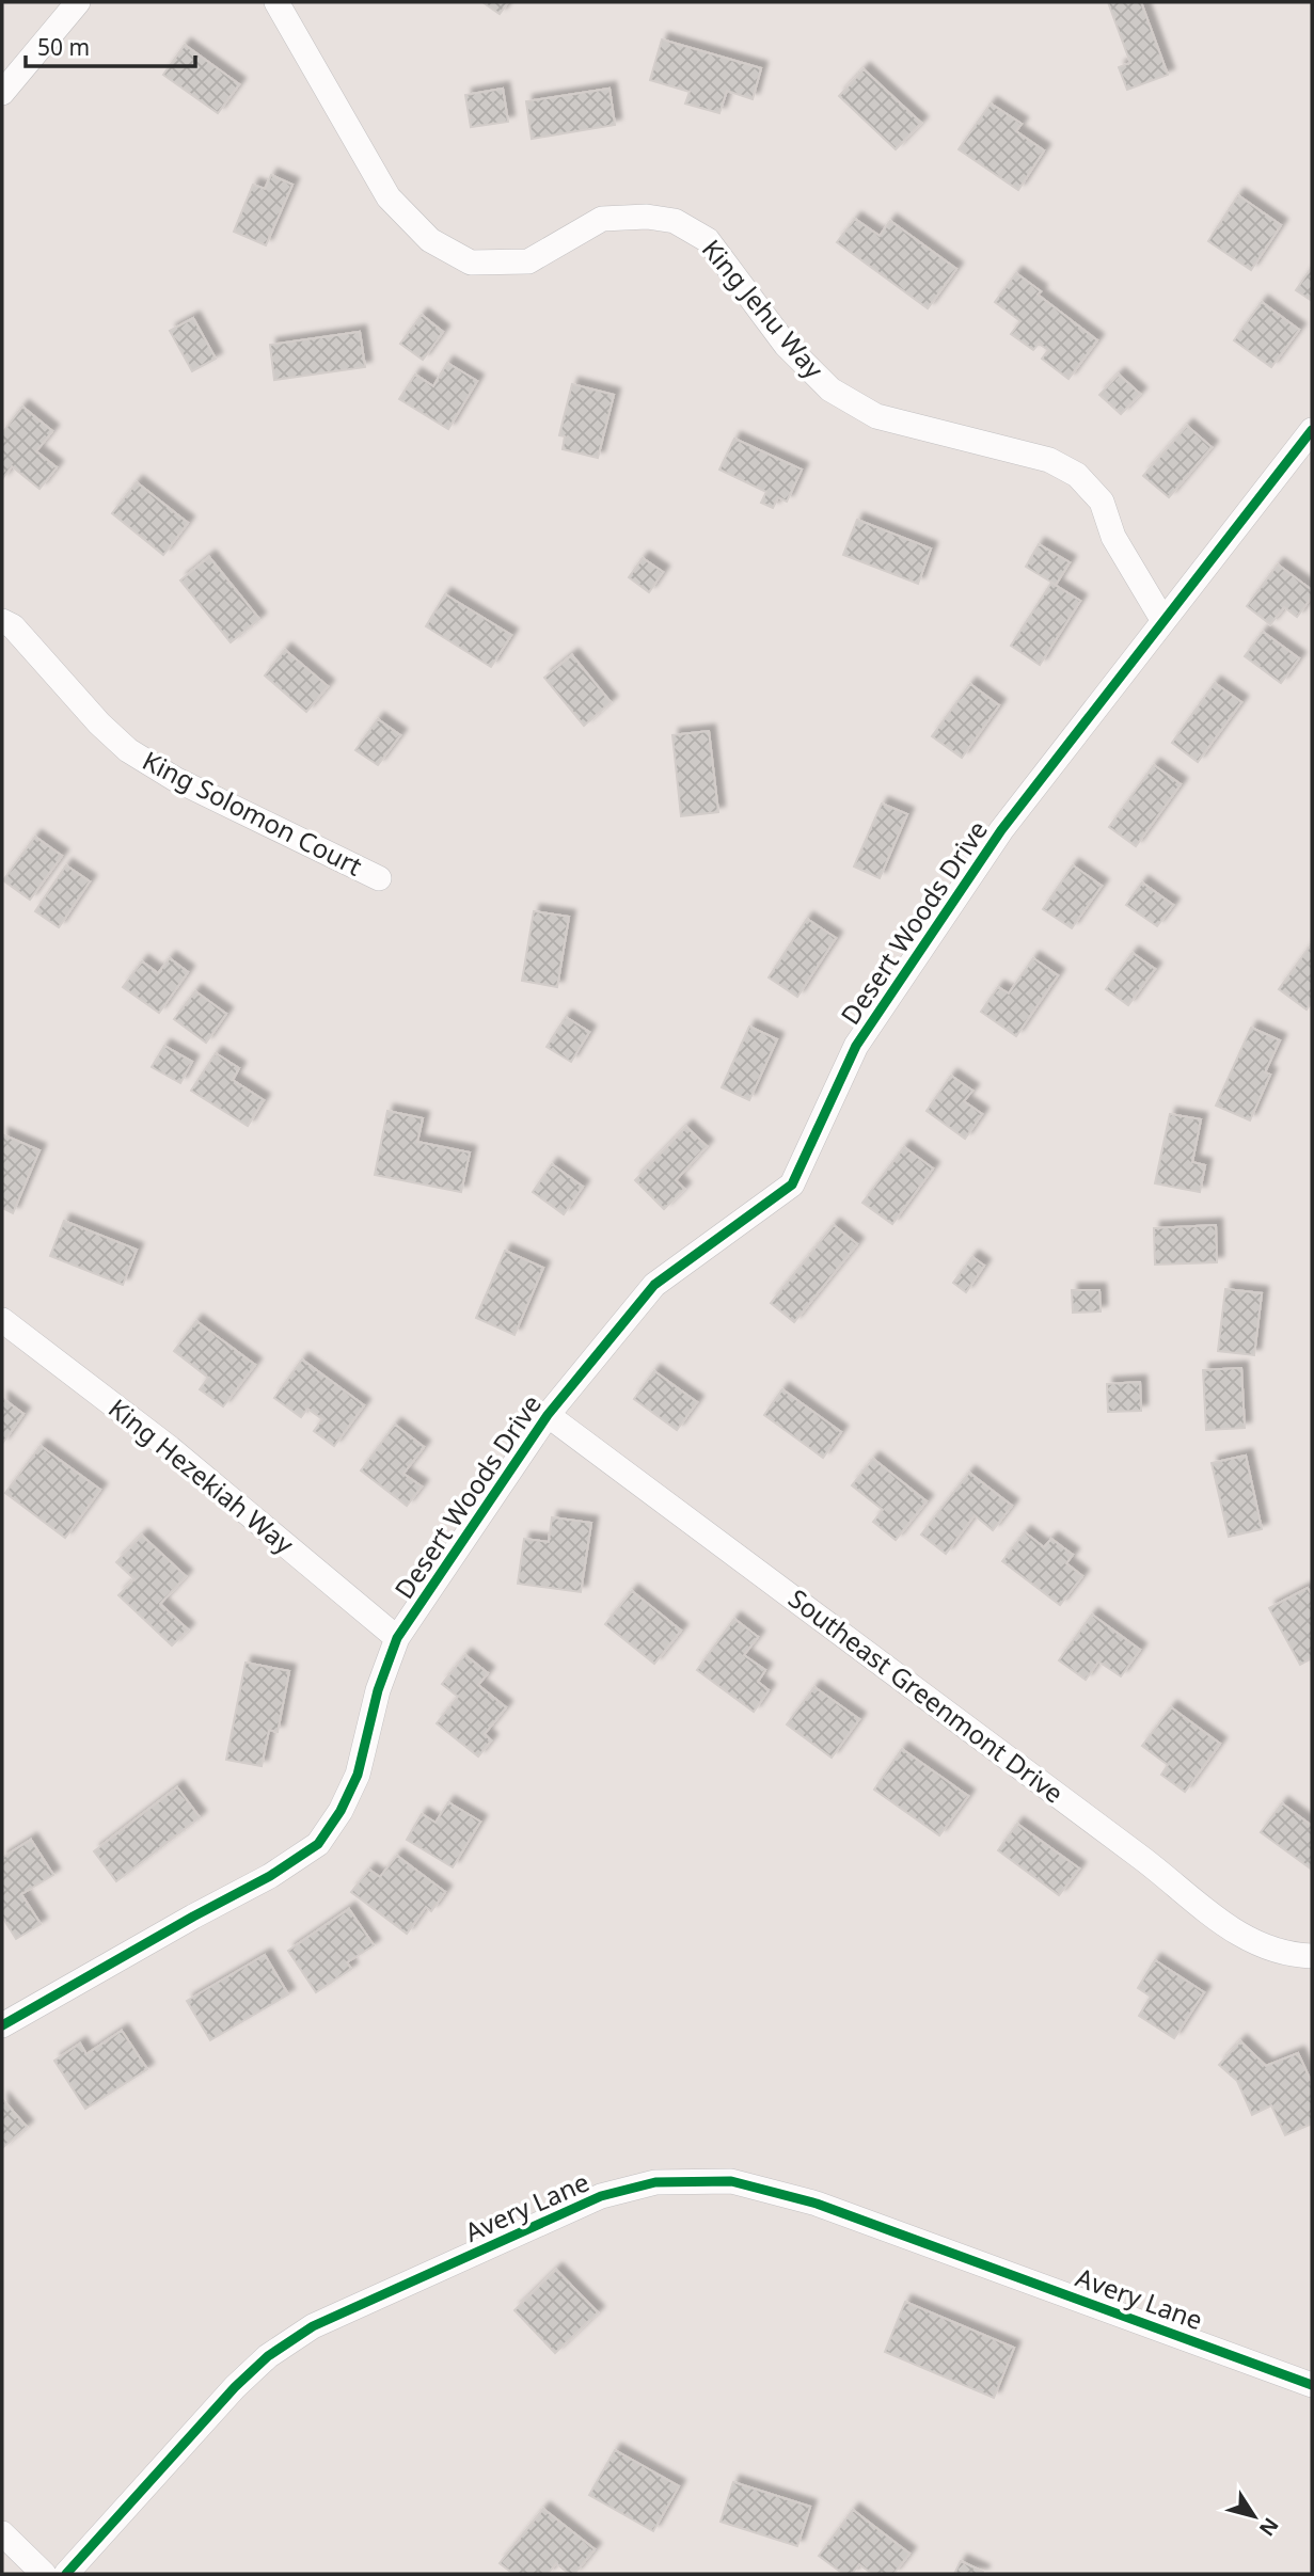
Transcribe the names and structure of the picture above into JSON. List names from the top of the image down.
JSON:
{
  "streets": {
    "street": [
      "King Jehu Way",
      "King Solomon Court",
      "Desert Woods Drive",
      "King Hezekiah Way",
      "Southeast Greenmont Drive",
      "Avery Lane"
    ]
  },
  "crossings": [
    ["King Jehu Way", "Desert Woods Drive"],
    ["Desert Woods Drive", "King Hezekiah Way"],
    ["Desert Woods Drive", "Southeast Greenmont Drive"]
  ],
  "scale_bar": "50 m",
  "north": "bottom right"
}
